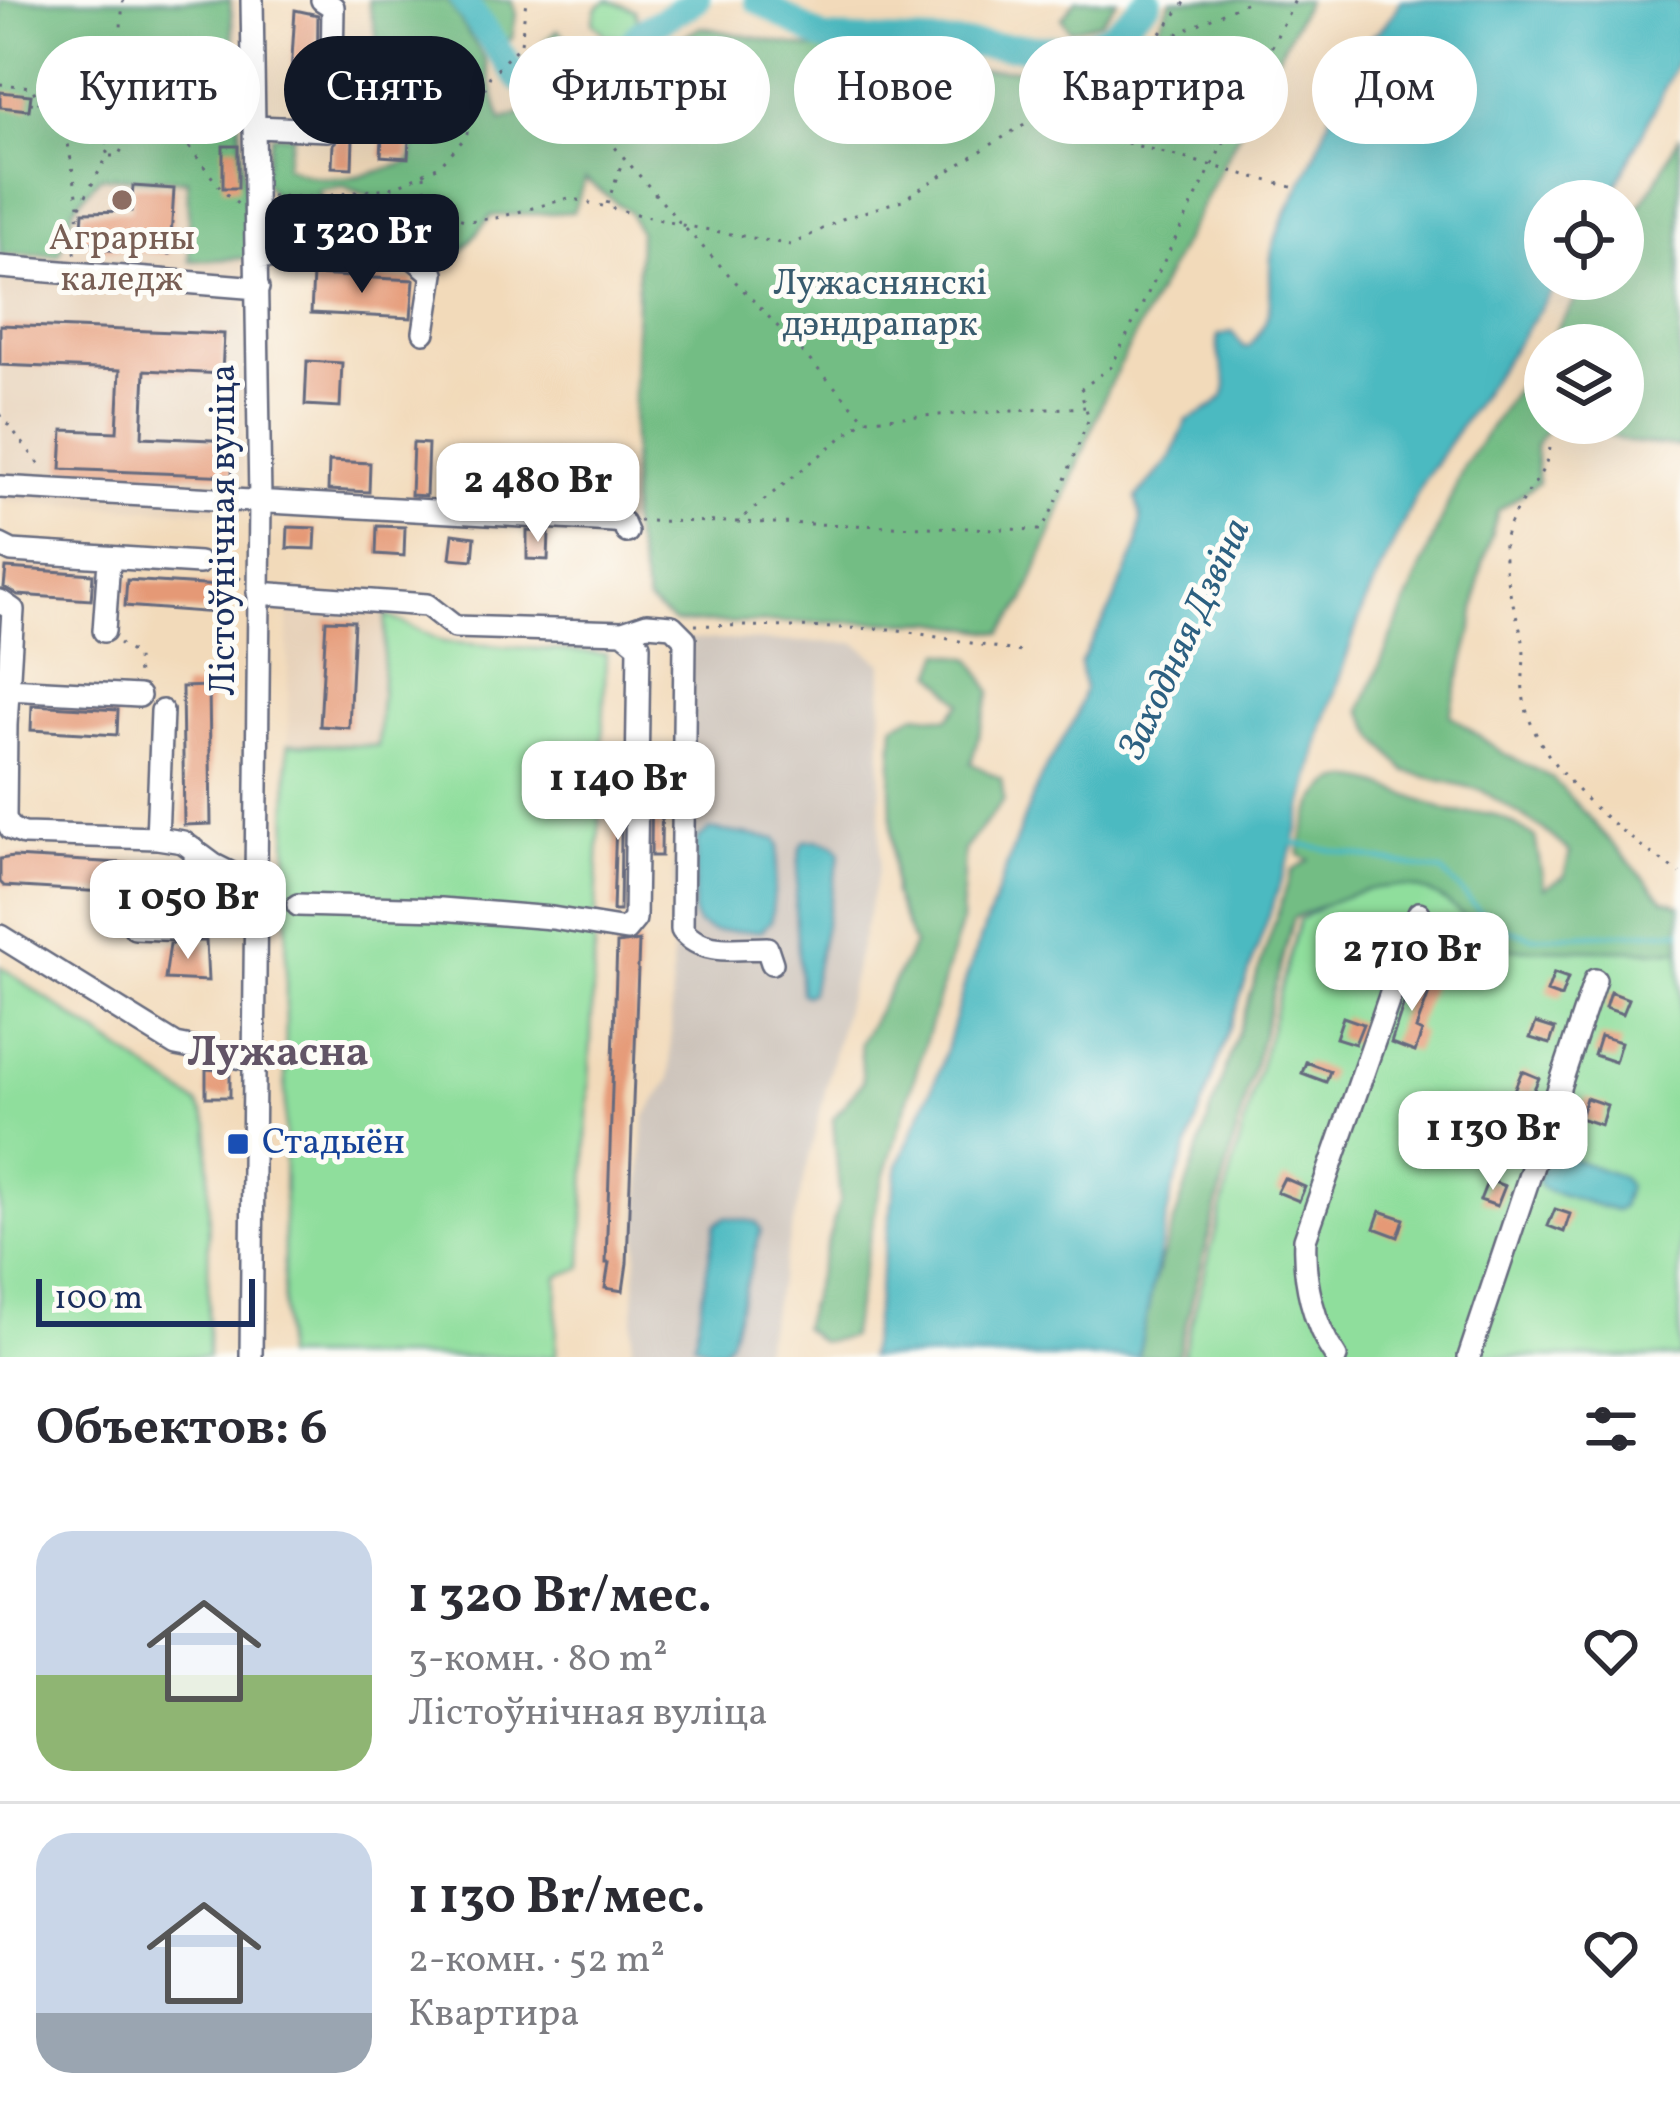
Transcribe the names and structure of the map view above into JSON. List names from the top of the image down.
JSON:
{
  "streets": {
    "street": ["Лістоўнічная вуліца"]
  },
  "districts": ["Лужасна"],
  "water": ["Заходняя Дзвіна"],
  "parks": ["Лужаснянскі дэндрапарк"],
  "places": {
    "other": ["Аграрны каледж"],
    "transit": ["Стадыён"]
  },
  "scale_bar": "100 m",
  "page": {
    "chip": [
      "Купить",
      "Снять",
      "Фильтры",
      "Новое",
      "Квартира",
      "Дом"
    ],
    "price": [
      "1 320 Br",
      "2 480 Br",
      "1 140 Br",
      "1 050 Br",
      "2 710 Br",
      "1 130 Br"
    ],
    "scale": "100 m",
    "heading": "Объектов: 6",
    "list": [
      {
        "name": "1 320 Br/мес.",
        "note": "3-комн. · 80 m² · Лістоўнічная вуліца"
      },
      {
        "name": "1 130 Br/мес.",
        "note": "2-комн. · 52 m² · Квартира"
      }
    ]
  }
}
